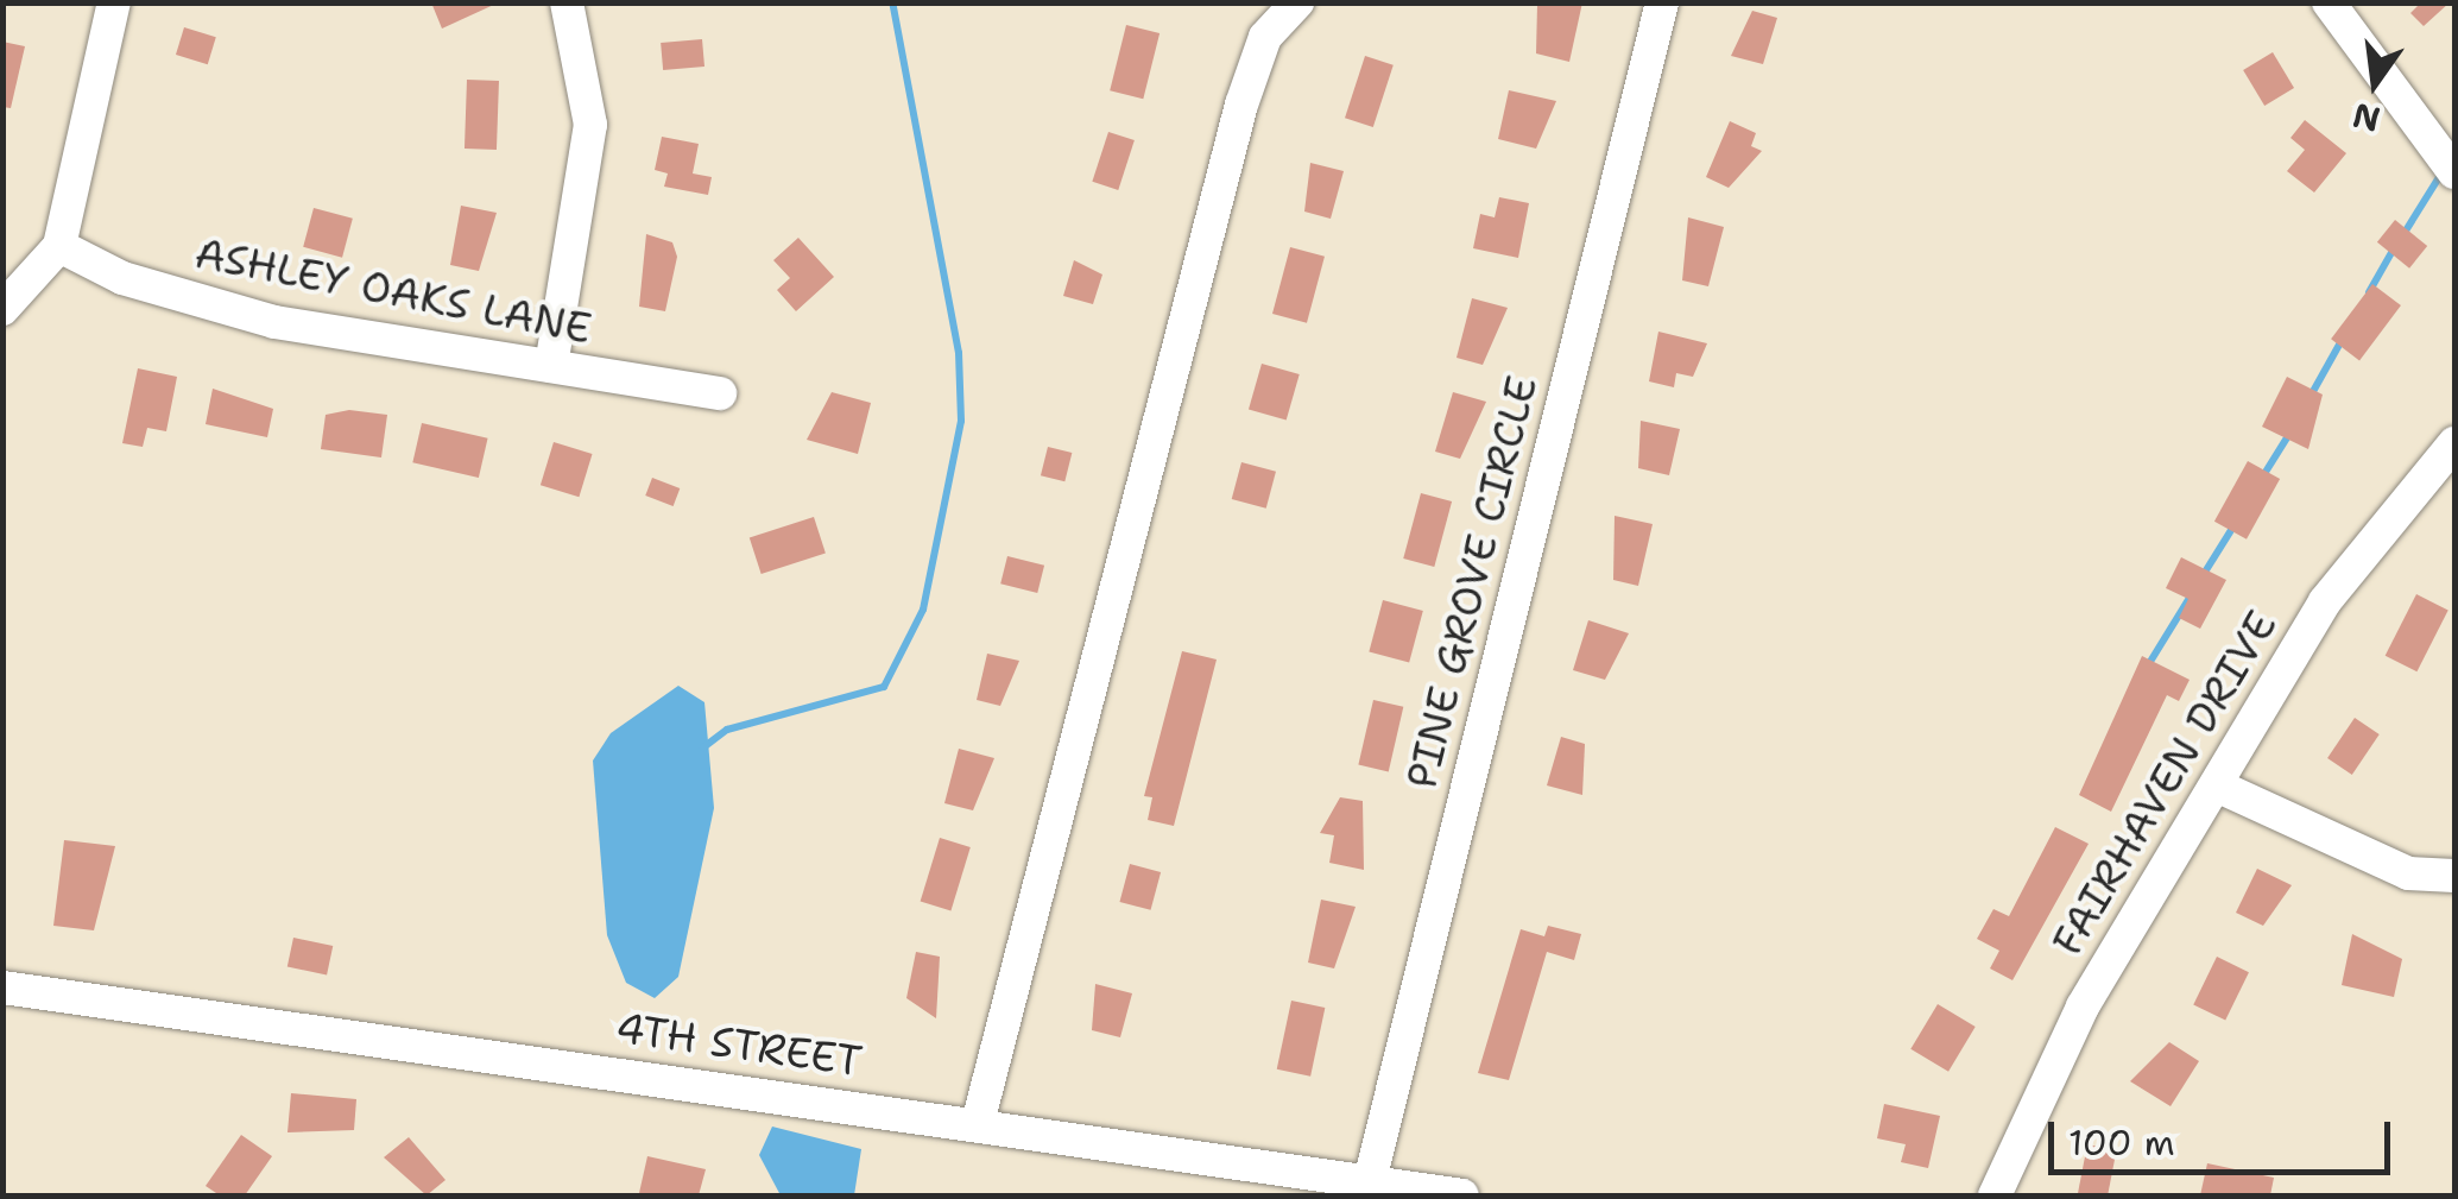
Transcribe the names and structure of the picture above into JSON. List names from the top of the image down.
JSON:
{
  "streets": {
    "street": [
      "ASHLEY OAKS LANE",
      "PINE GROVE CIRCLE",
      "FAIRHAVEN DRIVE",
      "4TH STREET"
    ]
  },
  "crossings": [
    ["PINE GROVE CIRCLE", "4TH STREET"]
  ],
  "scale_bar": "100 m",
  "north": "bottom"
}
